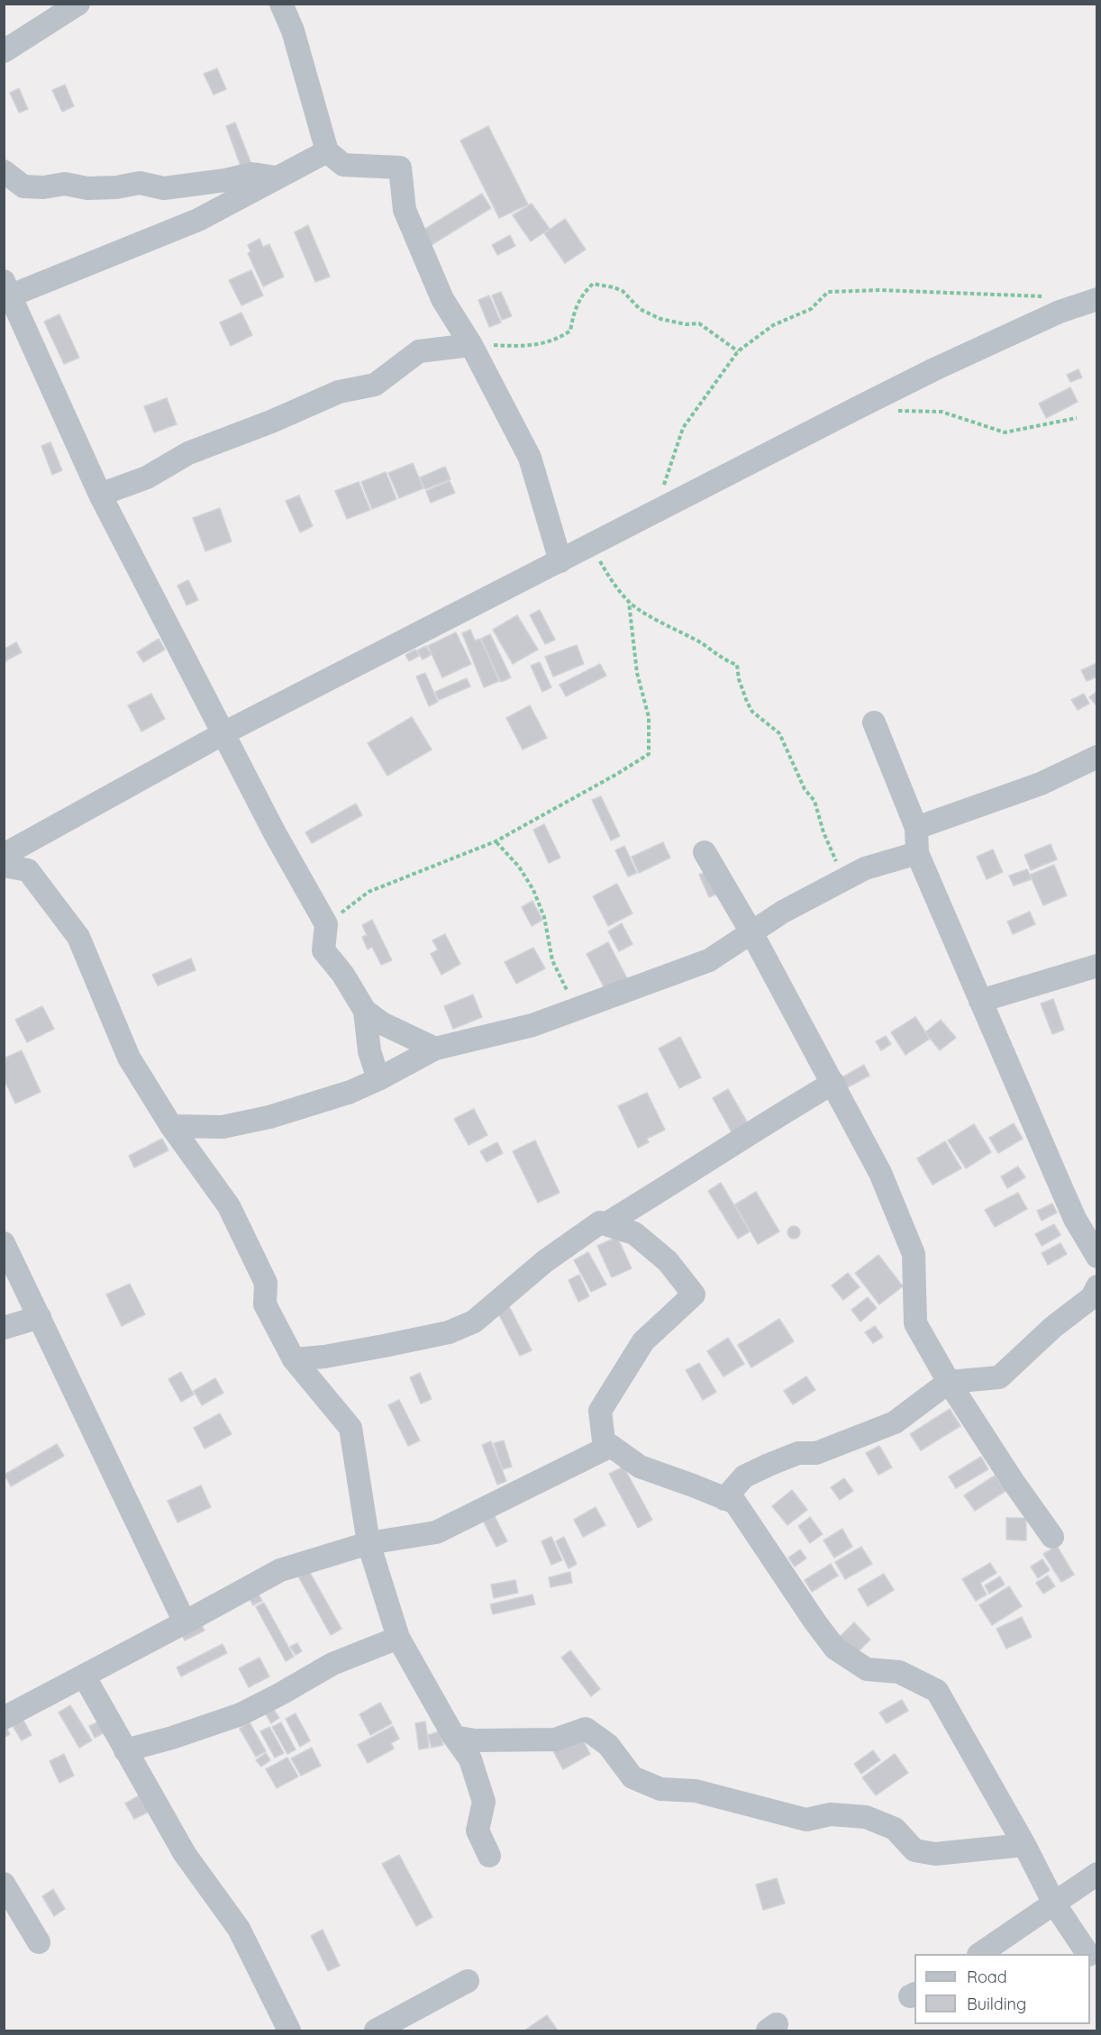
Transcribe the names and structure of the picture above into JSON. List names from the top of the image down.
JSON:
{
  "legend": ["Road", "Building"]
}
